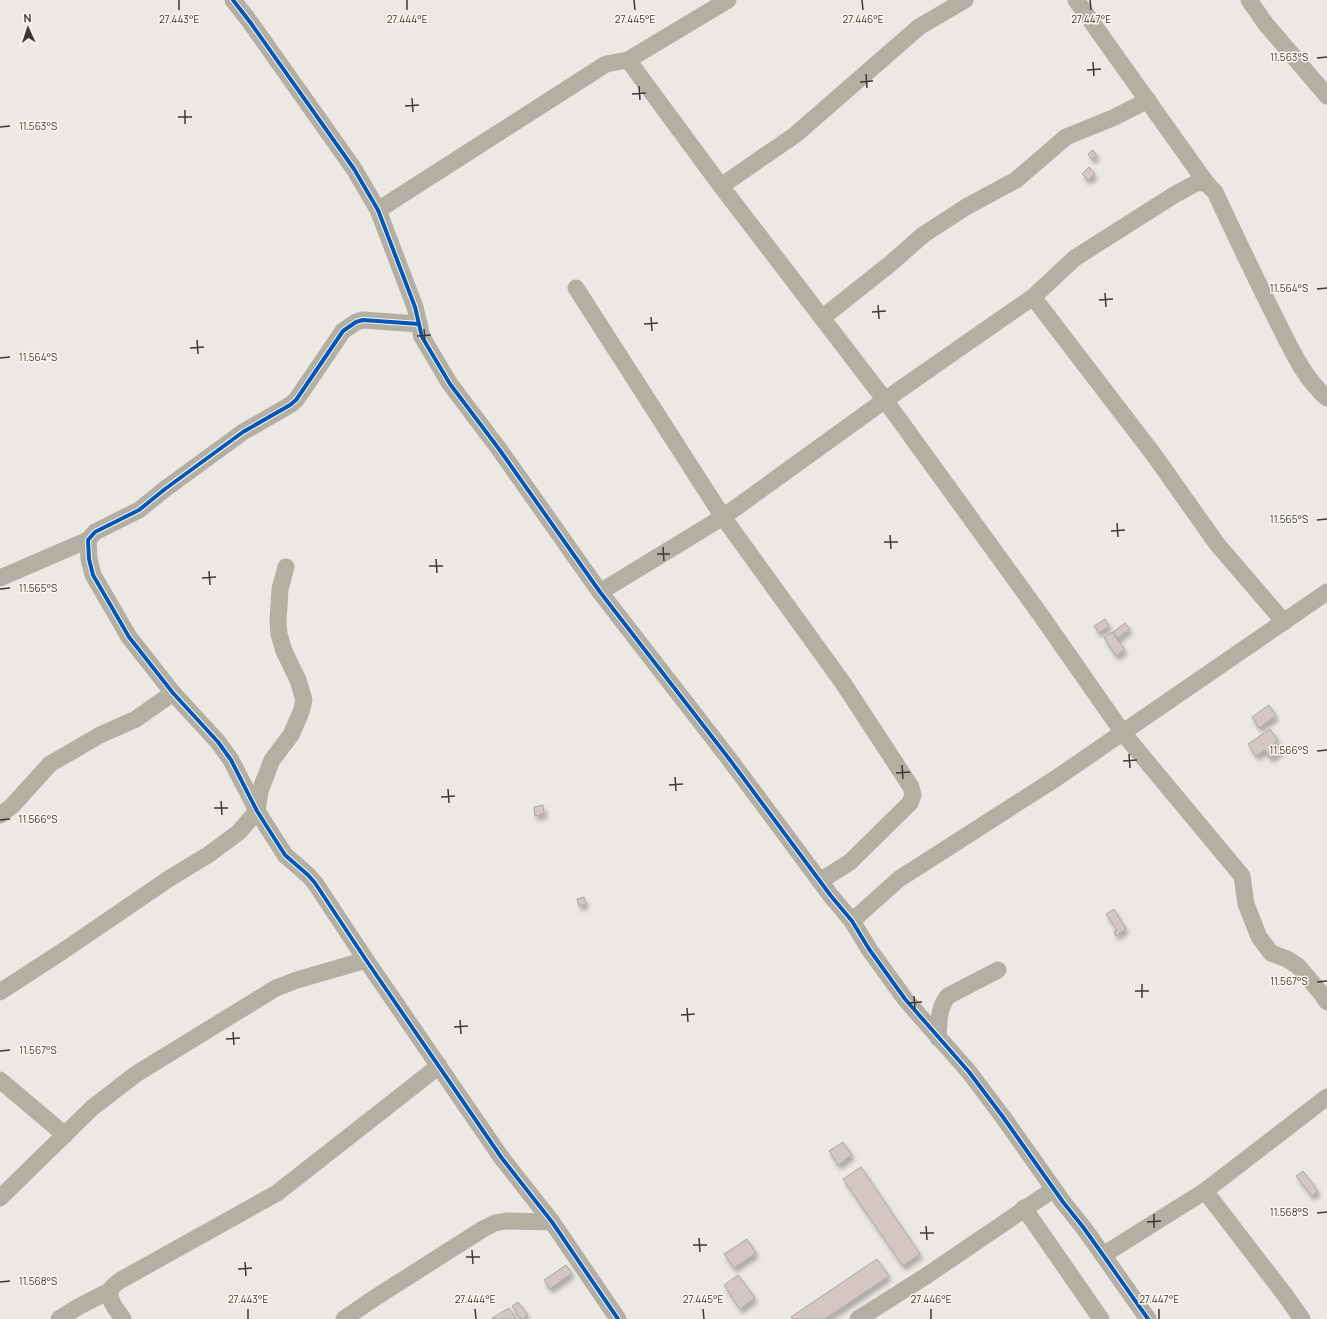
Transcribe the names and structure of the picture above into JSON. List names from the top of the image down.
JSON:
{
  "north": "top",
  "coordinates": [
    "27.443°E",
    "27.444°E",
    "27.445°E",
    "27.446°E",
    "27.447°E",
    "11.563°S",
    "11.564°S",
    "11.565°S",
    "11.566°S",
    "11.567°S",
    "11.568°S"
  ]
}
